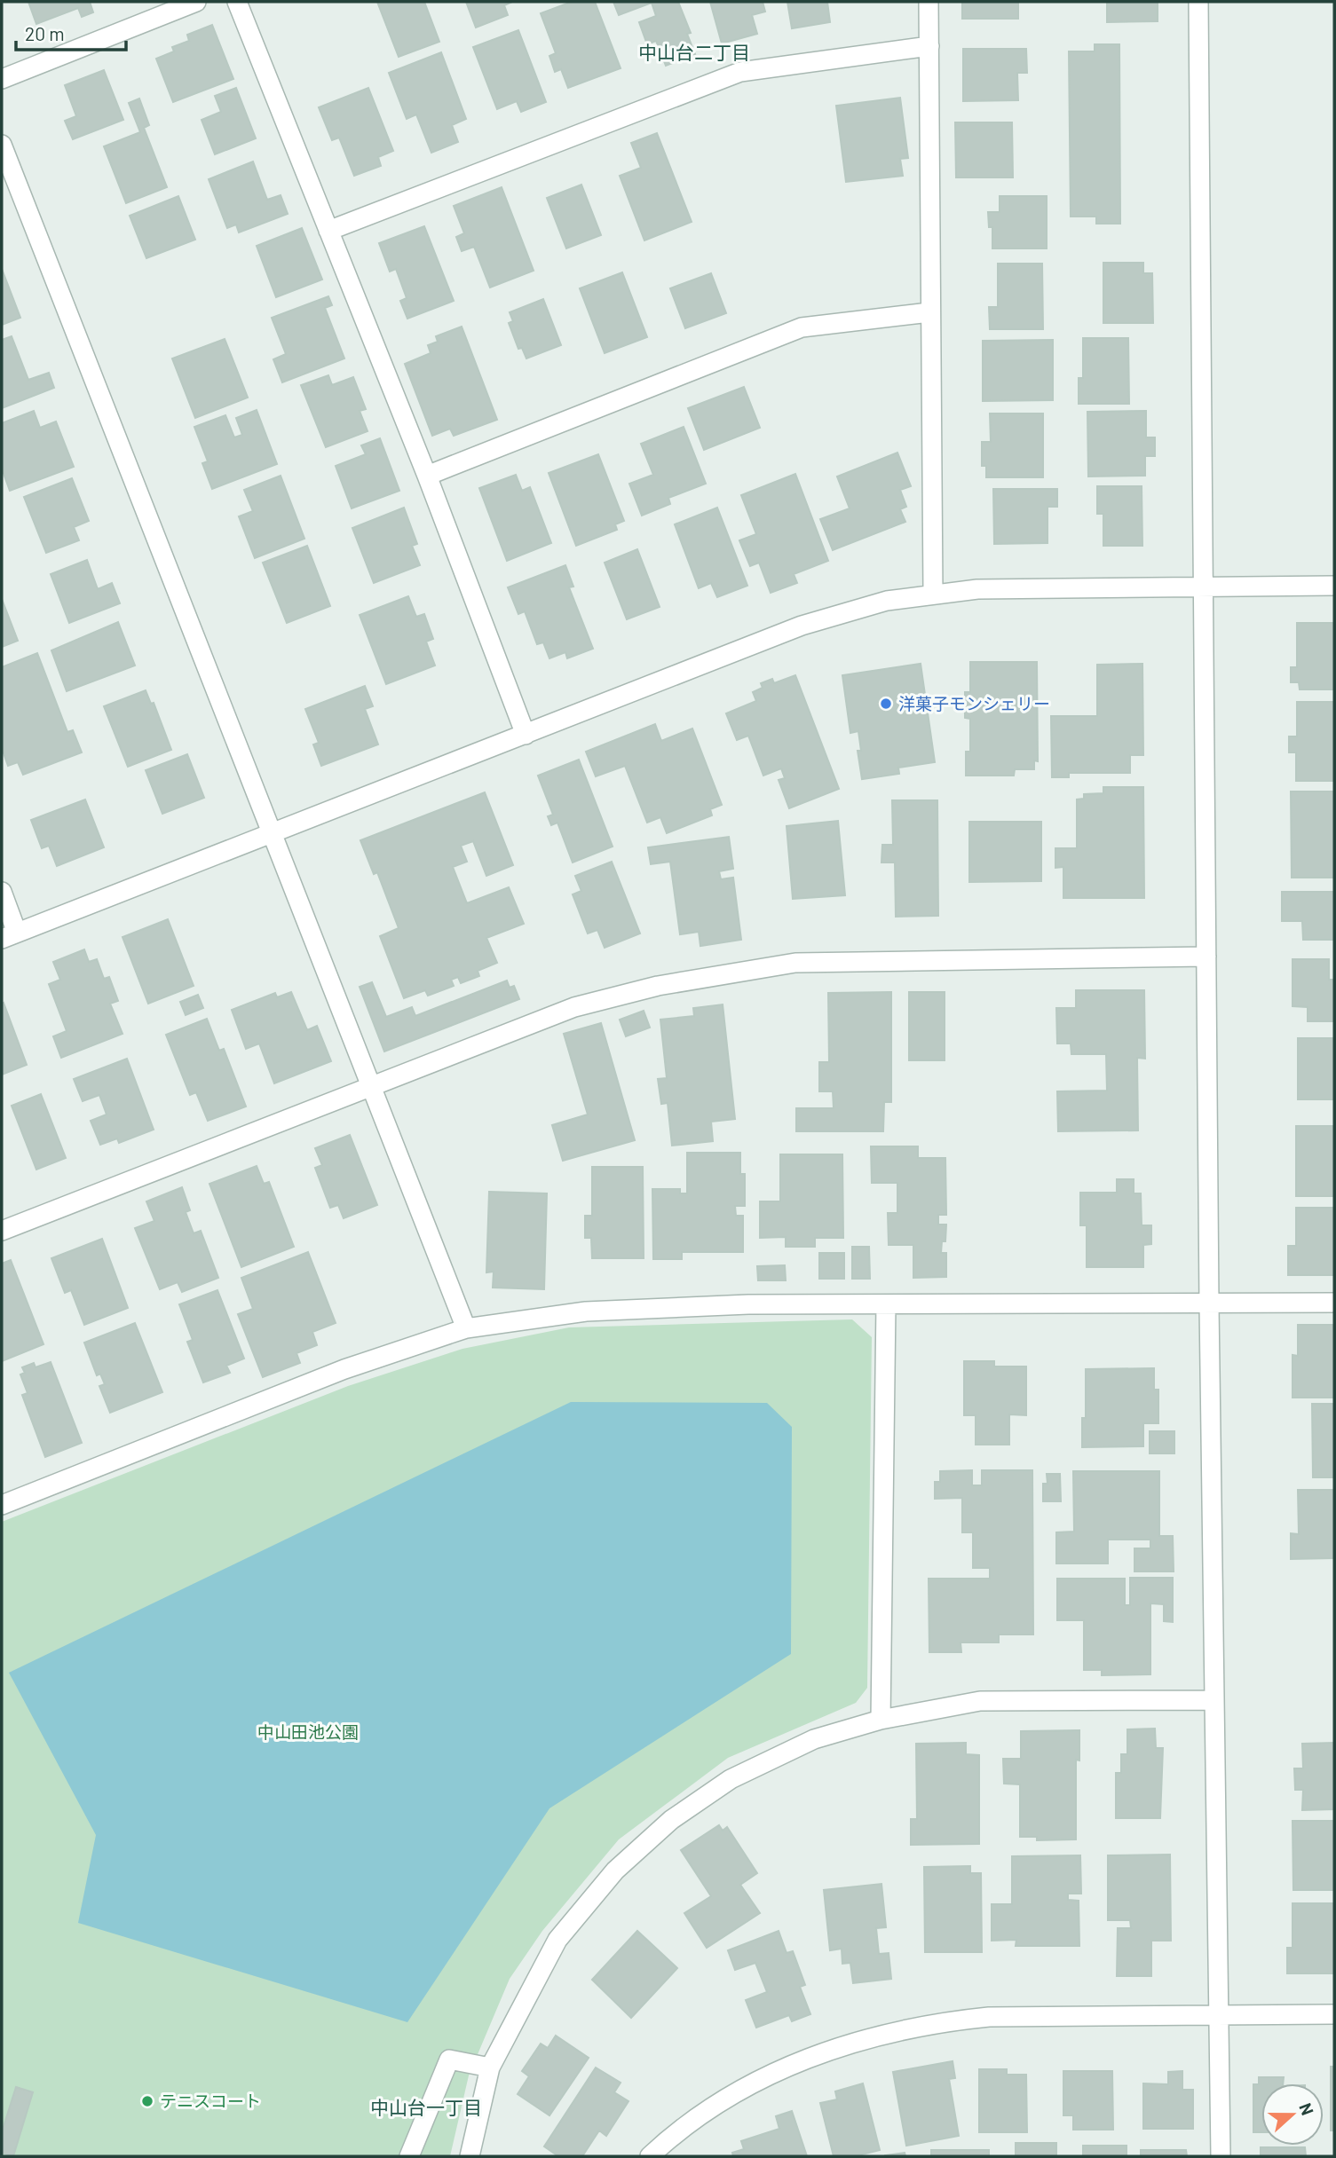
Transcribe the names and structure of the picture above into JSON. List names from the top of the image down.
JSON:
{
  "districts": ["中山台二丁目", "中山台一丁目"],
  "parks": ["中山田池公園"],
  "places": ["洋菓子モンシェリー", "テニスコート"],
  "scale_bar": "20 m",
  "north": "right"
}
